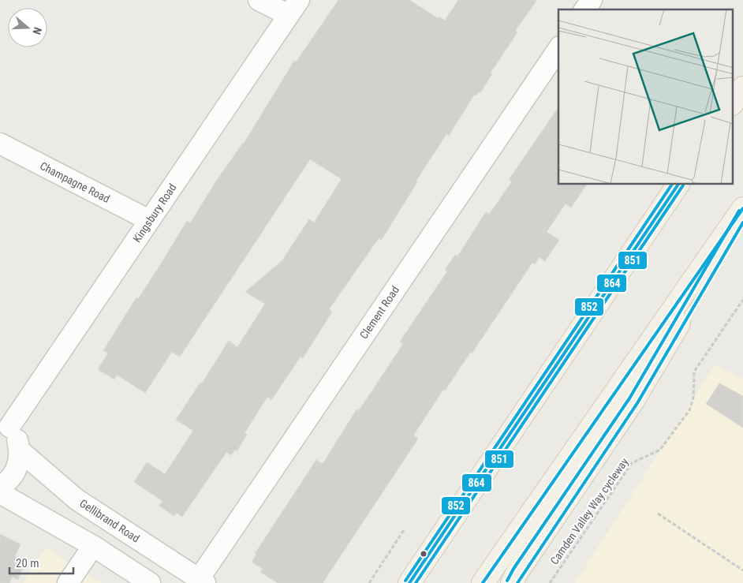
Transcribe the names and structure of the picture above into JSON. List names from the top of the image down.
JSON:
{
  "streets": {
    "street": [
      "Champagne Road",
      "Kingsbury Road",
      "Clement Road",
      "Gellibrand Road"
    ],
    "path": ["Camden Valley Way cycleway"]
  },
  "crossings": [
    ["Champagne Road", "Kingsbury Road"],
    ["Clement Road", "Gellibrand Road"]
  ],
  "lines": ["transit line 864", "transit line 852", "transit line 851"],
  "scale_bar": "20 m",
  "north": "right"
}
